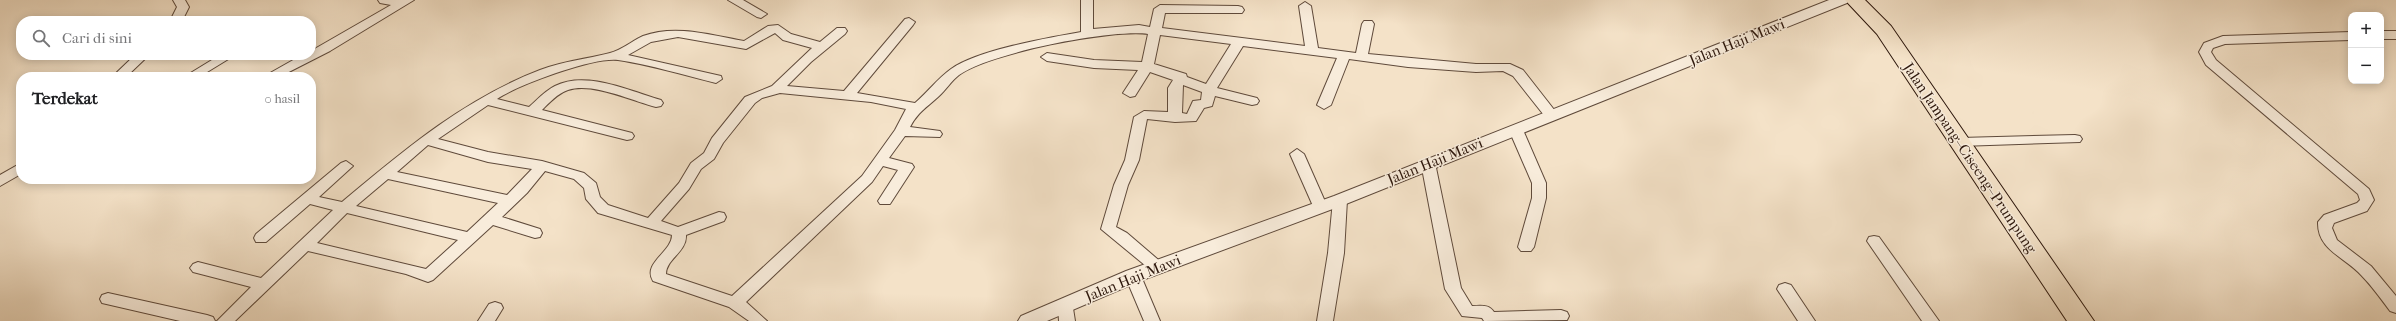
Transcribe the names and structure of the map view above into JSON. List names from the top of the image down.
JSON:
{
  "streets": {
    "main road": ["Jalan Jampang–Ciseeng–Prumpung"],
    "street": ["Jalan Haji Mawi"]
  },
  "page": {
    "map_buttons": ["+", "−"],
    "search": "Cari di sini",
    "heading": ["Terdekat", "0 hasil"]
  }
}
